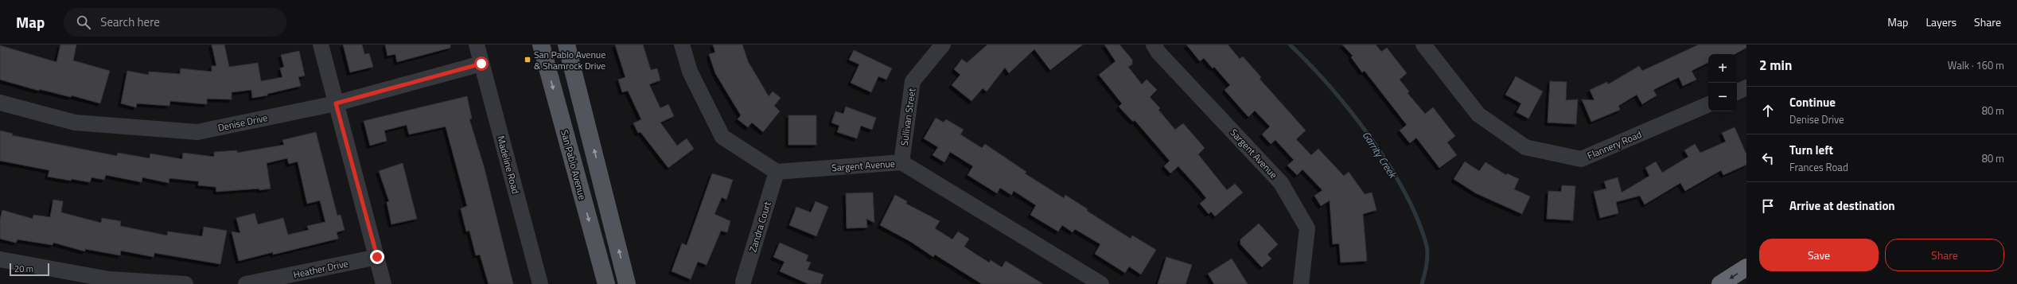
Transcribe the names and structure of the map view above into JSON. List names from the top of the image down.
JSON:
{
  "streets": {
    "main road": ["San Pablo Avenue"],
    "street": [
      "Sullivan Street",
      "Denise Drive",
      "Flannery Road",
      "Sargent Avenue",
      "Madeline Road",
      "Zandra Court",
      "Heather Drive"
    ]
  },
  "crossings": [
    ["Sullivan Street", "Sargent Avenue"],
    ["Denise Drive", "Madeline Road"],
    ["Sargent Avenue", "Zandra Court"]
  ],
  "water": ["Garrity Creek"],
  "places": {
    "transit": ["San Pablo Avenue & Shamrock Drive"]
  },
  "scale_bar": "20 m",
  "page": {
    "header": "Map",
    "search": "Search here",
    "nav": ["Map", "Layers", "Share"],
    "heading": ["2 min", "Walk · 160 m"],
    "map_buttons": ["+", "−"],
    "list": [
      ["Continue", "Denise Drive", "80 m"],
      ["Turn left", "Frances Road", "80 m"],
      "Arrive at destination"
    ],
    "buttons": ["Save", "Share"],
    "scale": "20 m"
  }
}
